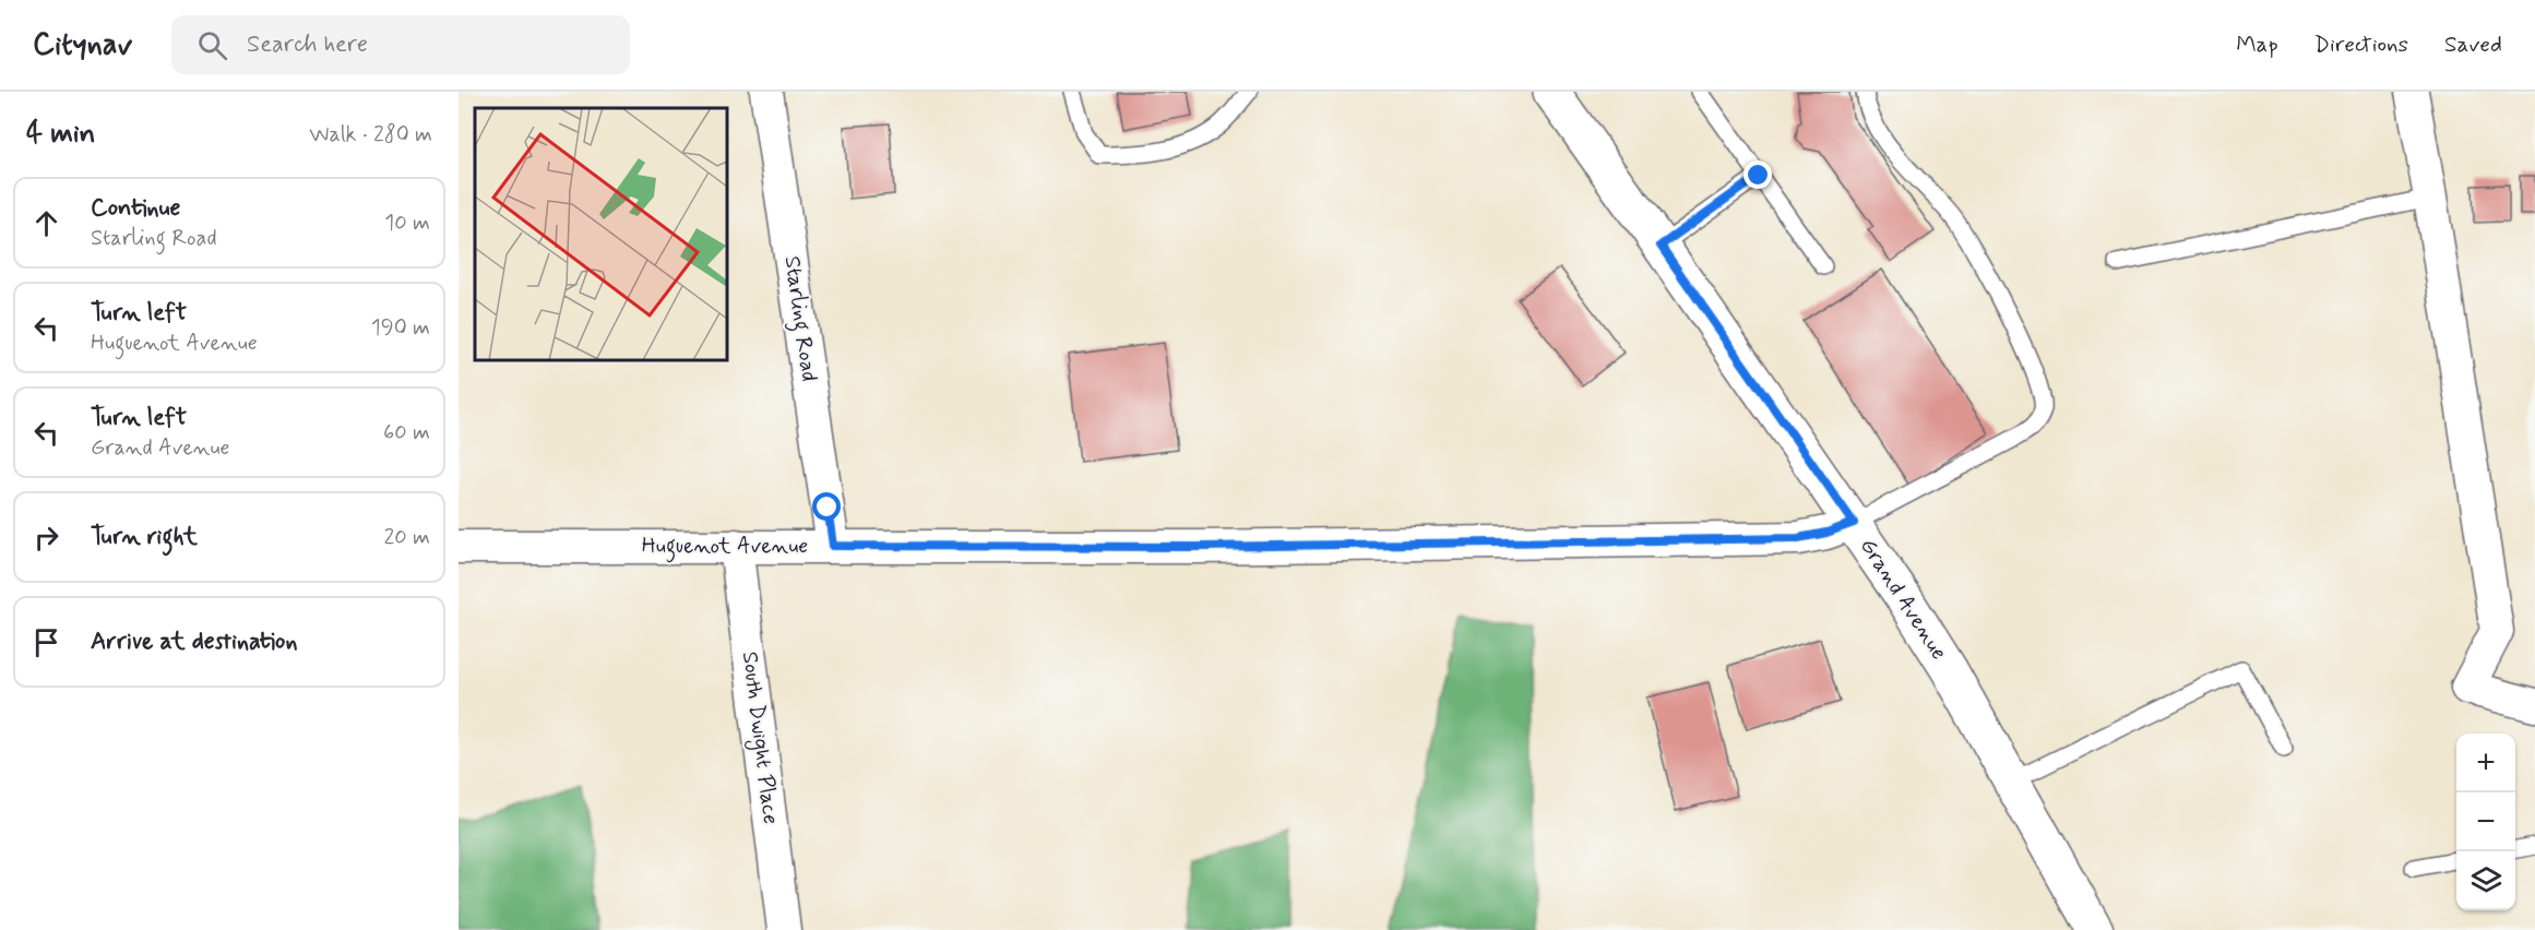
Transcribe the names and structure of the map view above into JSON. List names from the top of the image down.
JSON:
{
  "streets": {
    "main road": ["Grand Avenue"],
    "street": ["Starling Road", "Huguenot Avenue", "South Dwight Place"]
  },
  "crossings": [
    ["Starling Road", "Huguenot Avenue"],
    ["Huguenot Avenue", "Grand Avenue"],
    ["Huguenot Avenue", "South Dwight Place"]
  ],
  "page": {
    "header": "Citynav",
    "search": "Search here",
    "nav": ["Map", "Directions", "Saved"],
    "heading": ["4 min", "Walk · 280 m"],
    "list": [
      ["Continue", "Starling Road", "10 m"],
      ["Turn left", "Huguenot Avenue", "190 m"],
      ["Turn left", "Grand Avenue", "60 m"],
      ["Turn right", "20 m"],
      "Arrive at destination"
    ],
    "map_buttons": ["+", "−"]
  }
}
